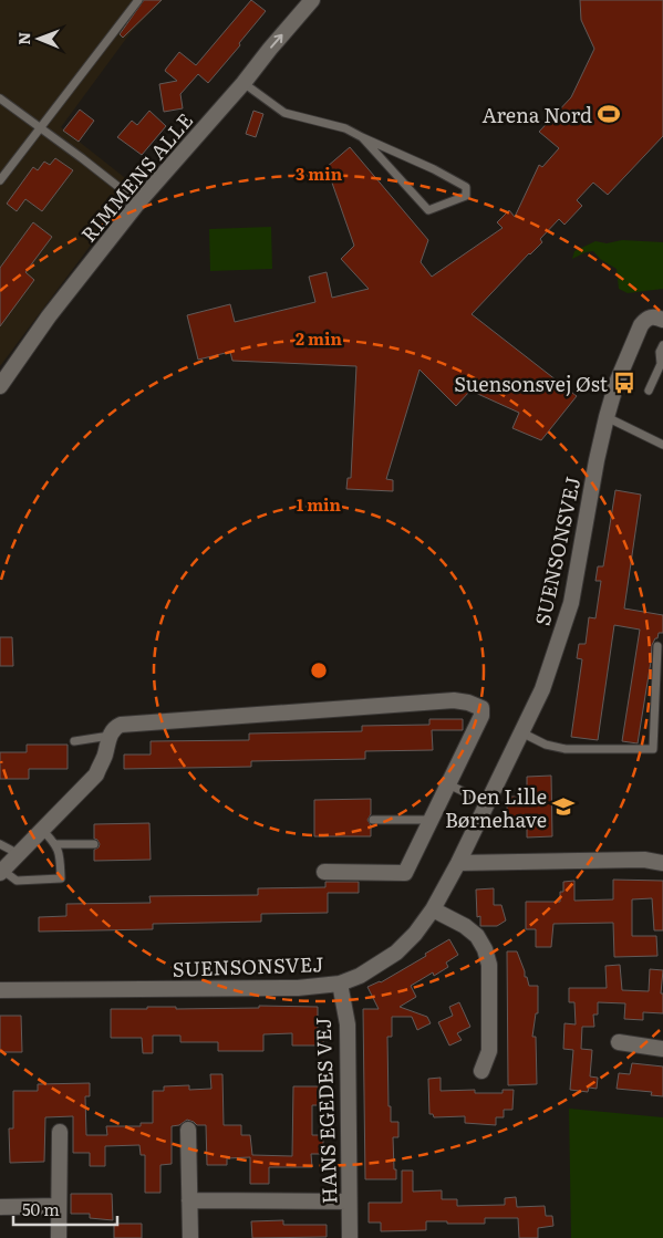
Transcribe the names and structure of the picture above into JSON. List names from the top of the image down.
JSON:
{
  "streets": {
    "street": ["RIMMENS ALLE", "SUENSONSVEJ", "HANS EGEDES VEJ"]
  },
  "crossings": [
    ["SUENSONSVEJ", "HANS EGEDES VEJ"]
  ],
  "places": {
    "sports": ["Arena Nord"],
    "bus stop": ["Suensonsvej Øst"],
    "school or university": ["Den Lille Børnehave"]
  },
  "scale_bar": "50 m",
  "north": "left",
  "rings": ["3 min", "2 min", "1 min"]
}
